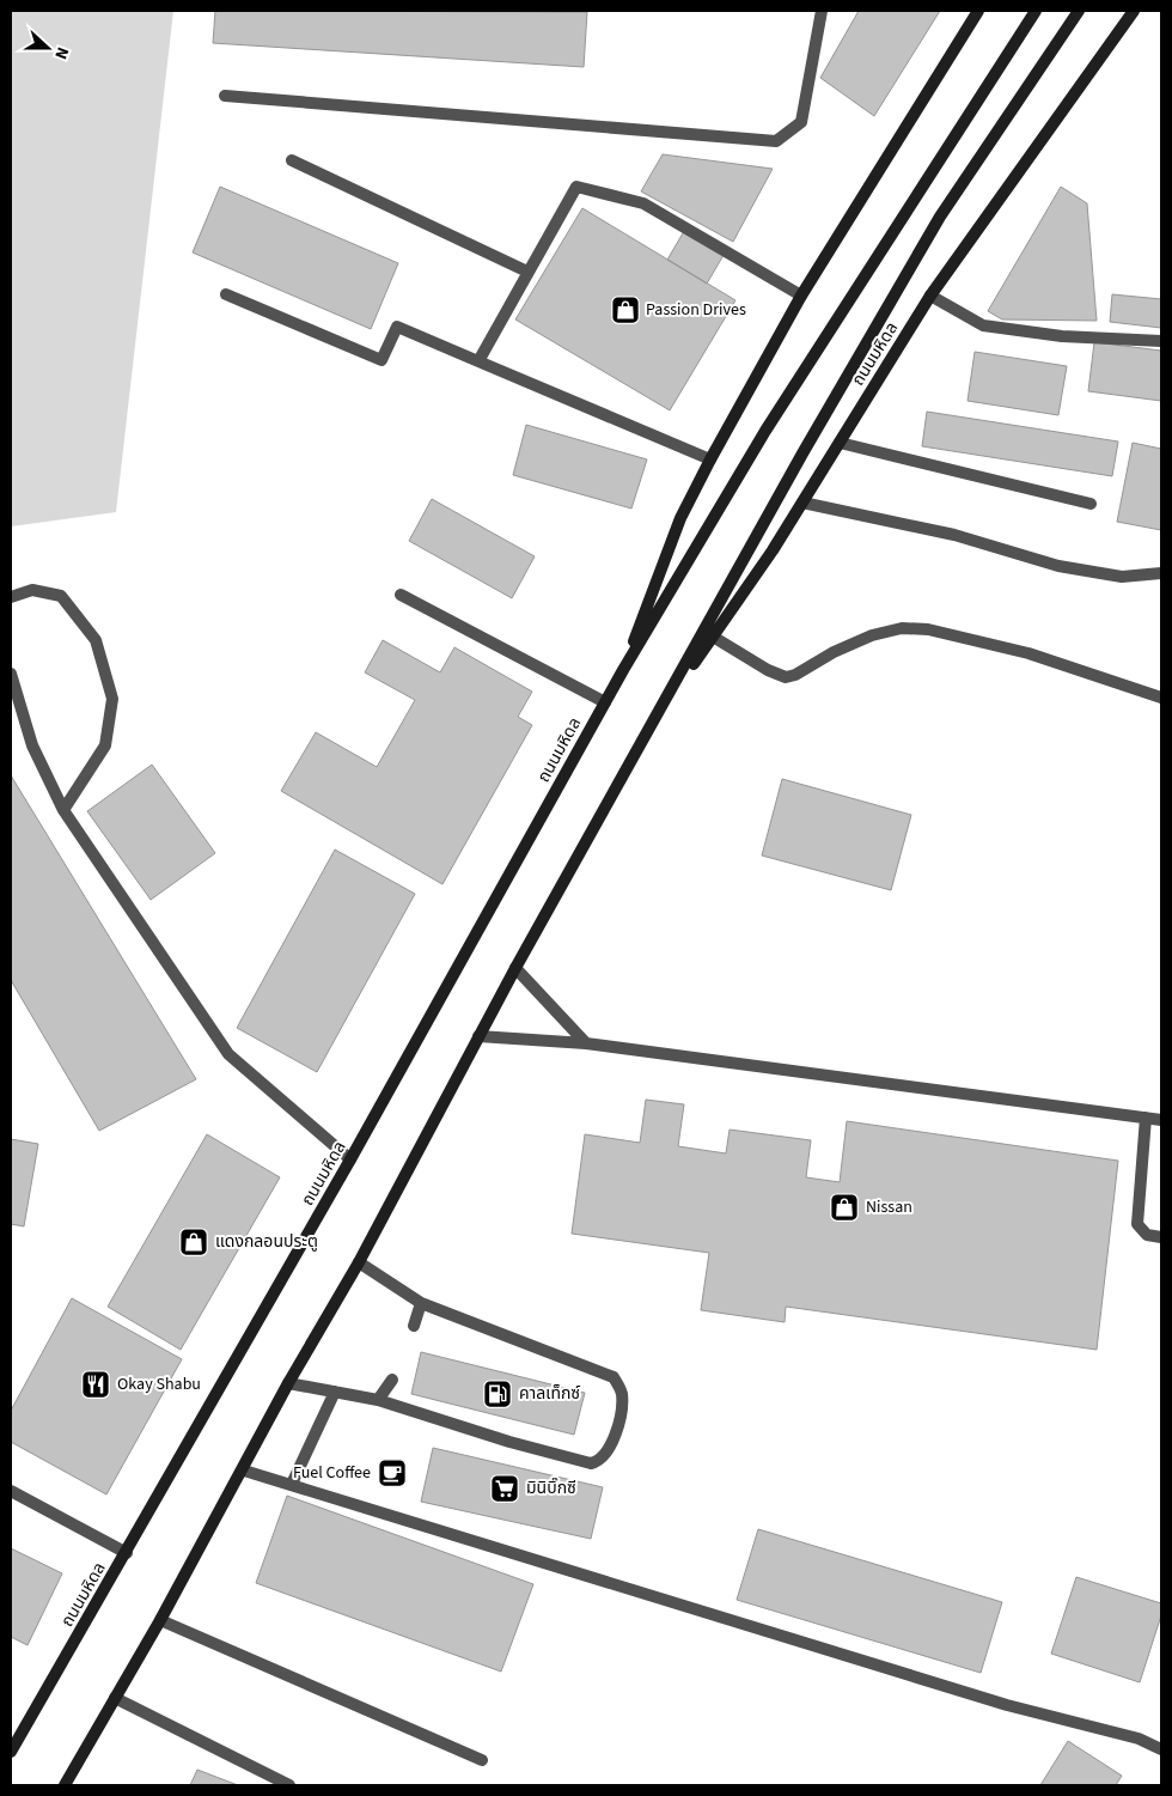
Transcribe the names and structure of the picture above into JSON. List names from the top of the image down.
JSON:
{
  "streets": {
    "main road": ["ถนนมหิดล"]
  },
  "places": {
    "shop": ["Passion Drives", "Nissan", "แดงกลอนประตู"],
    "restaurant": ["Okay Shabu"],
    "fuel station": ["คาลเท็กซ์"],
    "cafe": ["Fuel Coffee"],
    "supermarket": ["มินิบิ๊กซี"]
  },
  "north": "right"
}
